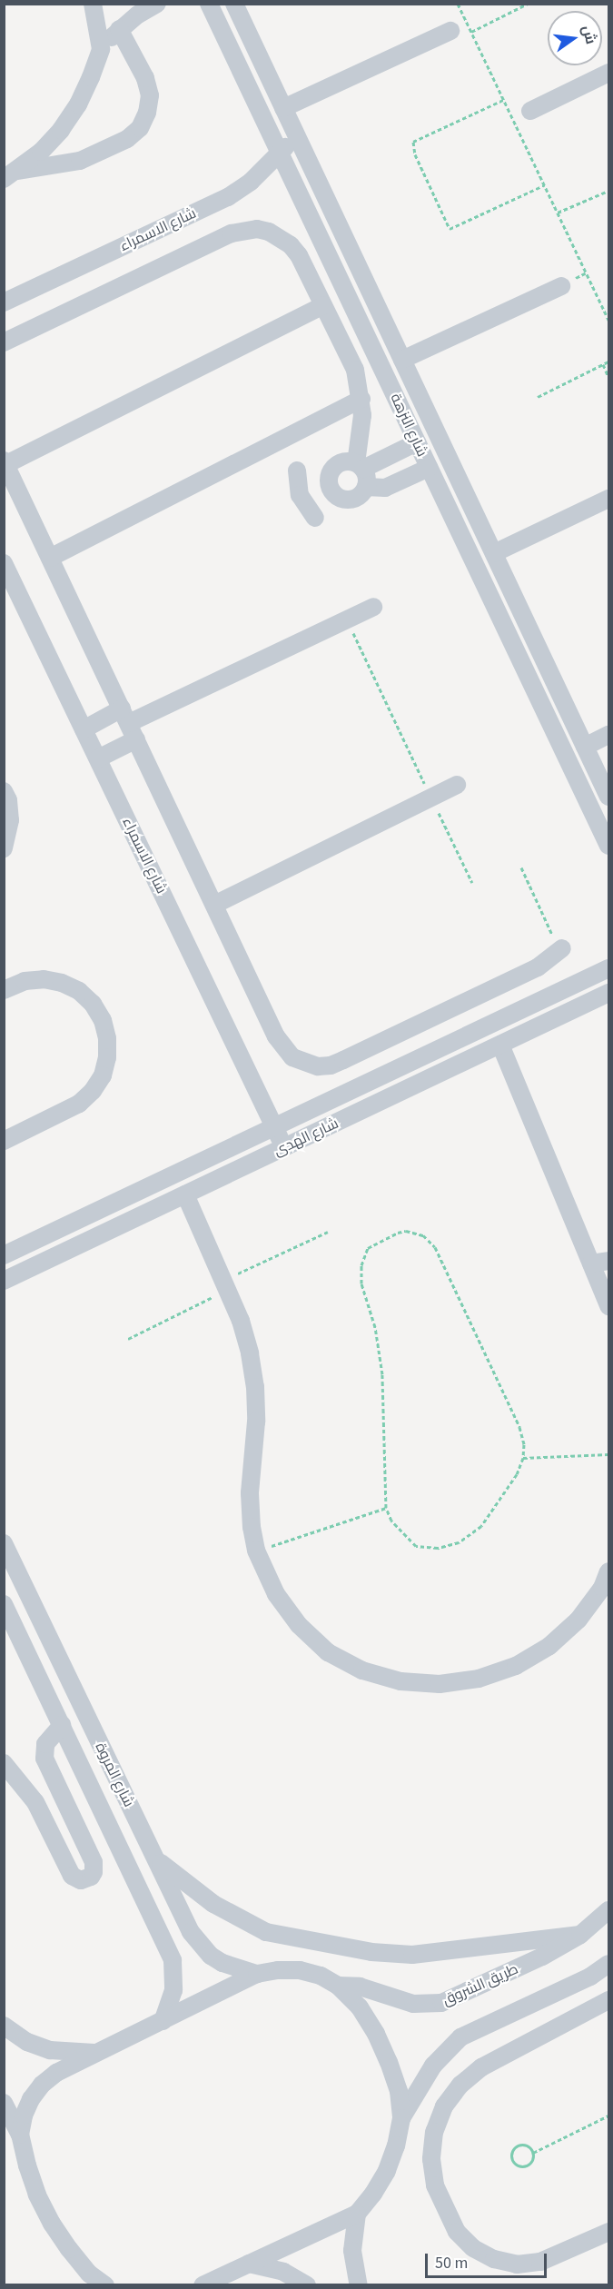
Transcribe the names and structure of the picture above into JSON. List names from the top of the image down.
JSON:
{
  "streets": {
    "street": [
      "شارع الاسمراء",
      "شارع النزهة",
      "شارع الهدى",
      "شارع المروة",
      "طريق الشروق"
    ]
  },
  "crossings": [
    ["شارع الاسمراء", "شارع النزهة"],
    ["شارع الاسمراء", "شارع الهدى"]
  ],
  "scale_bar": "50 m",
  "north": "right"
}
